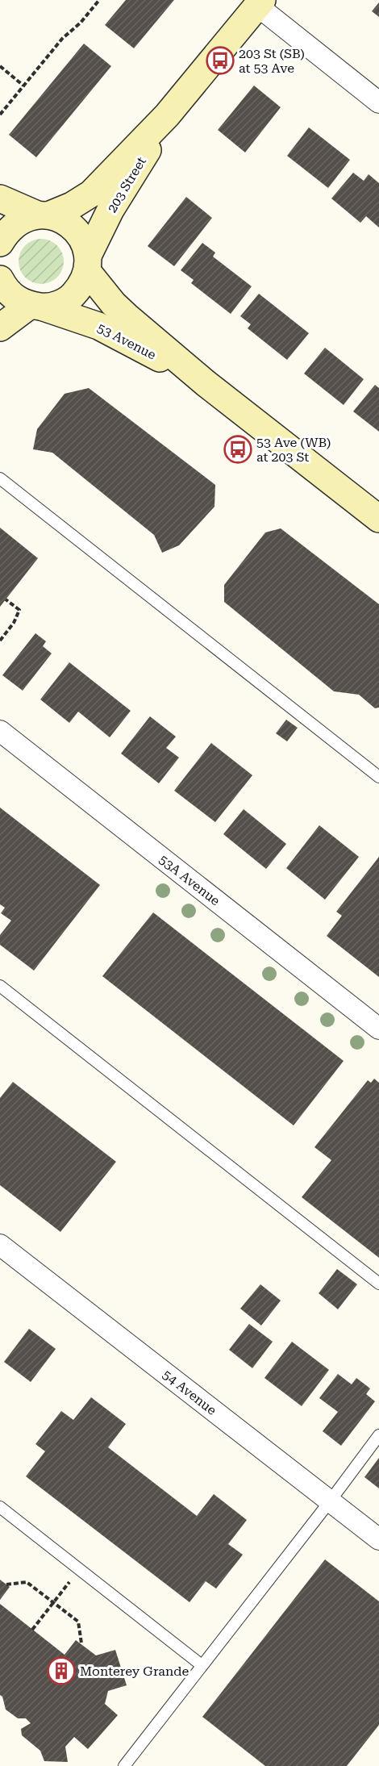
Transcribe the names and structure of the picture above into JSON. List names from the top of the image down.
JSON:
{
  "streets": {
    "main road": ["203 Street", "53 Avenue"],
    "street": ["53A Avenue", "54 Avenue"]
  },
  "crossings": [
    ["203 Street", "53 Avenue"]
  ],
  "places": {
    "bus stop": ["203 St (SB) at 53 Ave", "53 Ave (WB) at 203 St"],
    "building": ["Monterey Grande"]
  }
}
